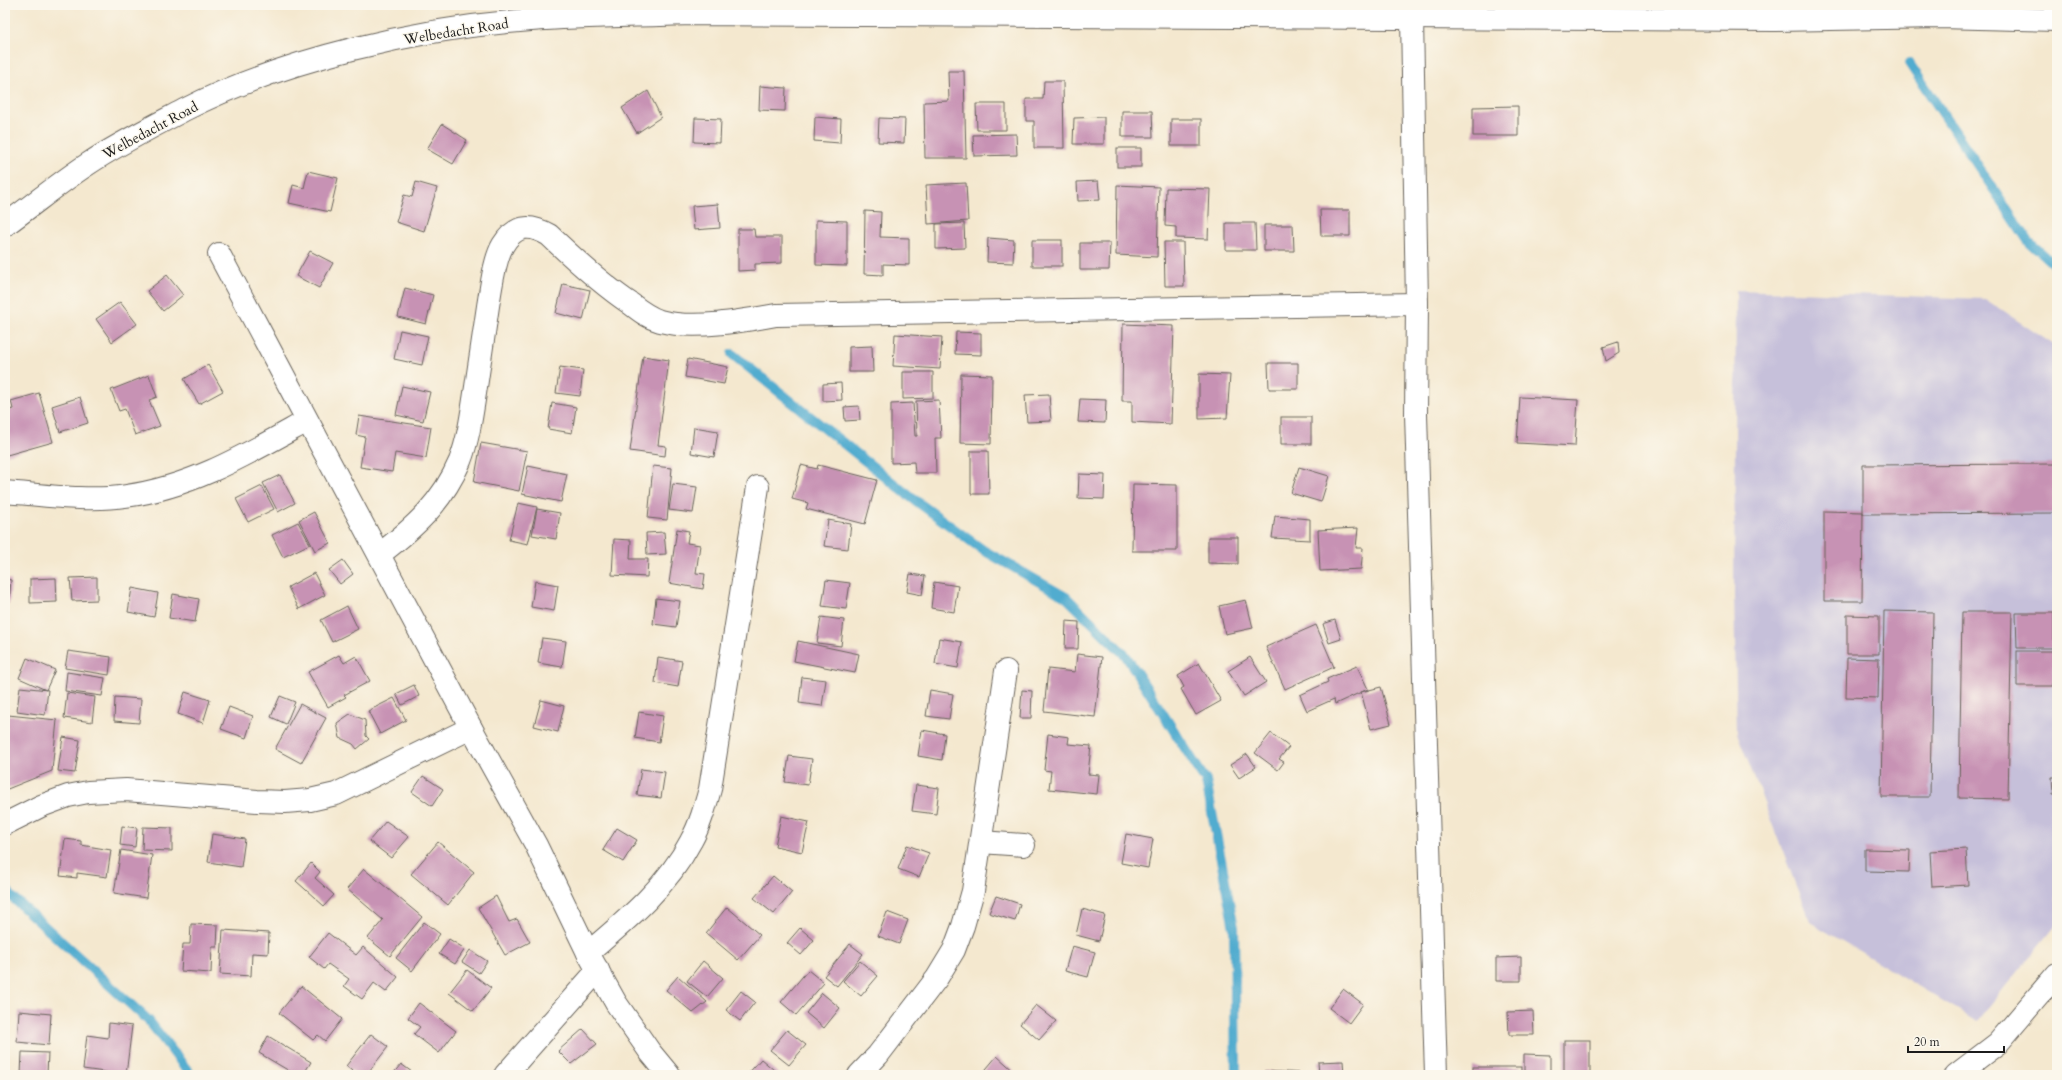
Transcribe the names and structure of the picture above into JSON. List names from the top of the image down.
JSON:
{
  "streets": {
    "street": ["Welbedacht Road"]
  },
  "scale_bar": "20 m"
}
